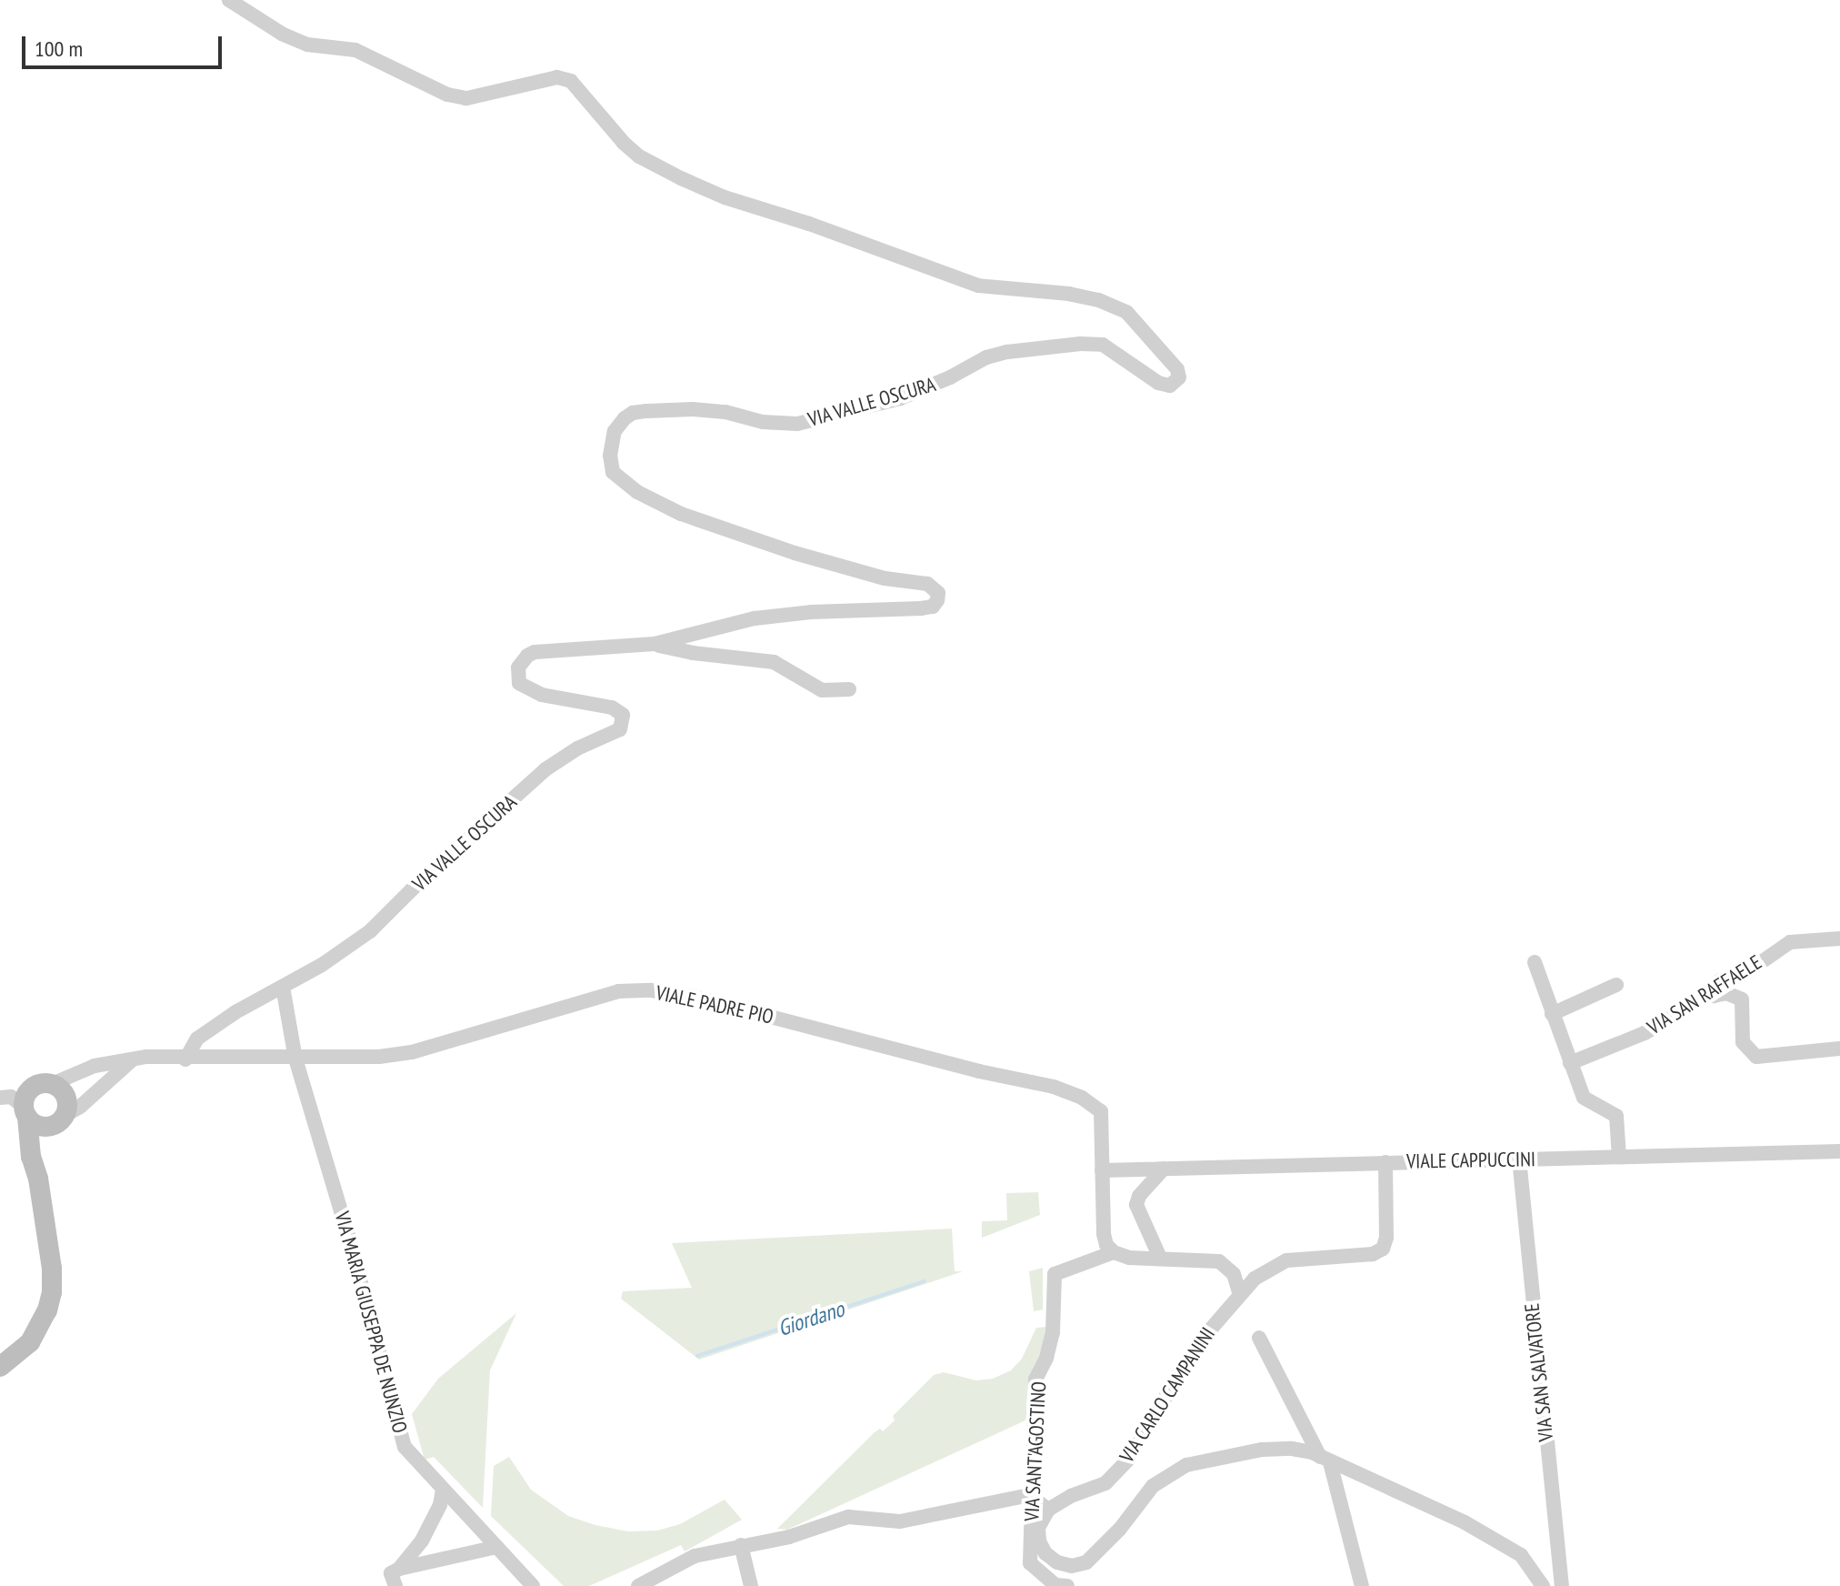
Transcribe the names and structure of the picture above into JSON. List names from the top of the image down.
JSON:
{
  "streets": {
    "street": [
      "VIA VALLE OSCURA",
      "VIA SAN RAFFAELE",
      "VIALE PADRE PIO",
      "VIALE CAPPUCCINI",
      "VIA MARIA GIUSEPPA DE NUNZIO",
      "VIA SAN SALVATORE",
      "VIA CARLO CAMPANINI",
      "VIA SANT'AGOSTINO"
    ]
  },
  "crossings": [
    ["VIA VALLE OSCURA", "VIALE PADRE PIO"],
    ["VIA VALLE OSCURA", "VIA MARIA GIUSEPPA DE NUNZIO"],
    ["VIALE PADRE PIO", "VIALE CAPPUCCINI"],
    ["VIALE PADRE PIO", "VIA MARIA GIUSEPPA DE NUNZIO"],
    ["VIALE CAPPUCCINI", "VIA SAN SALVATORE"],
    ["VIALE CAPPUCCINI", "VIA CARLO CAMPANINI"]
  ],
  "water": ["Giordano"],
  "scale_bar": "100 m"
}
